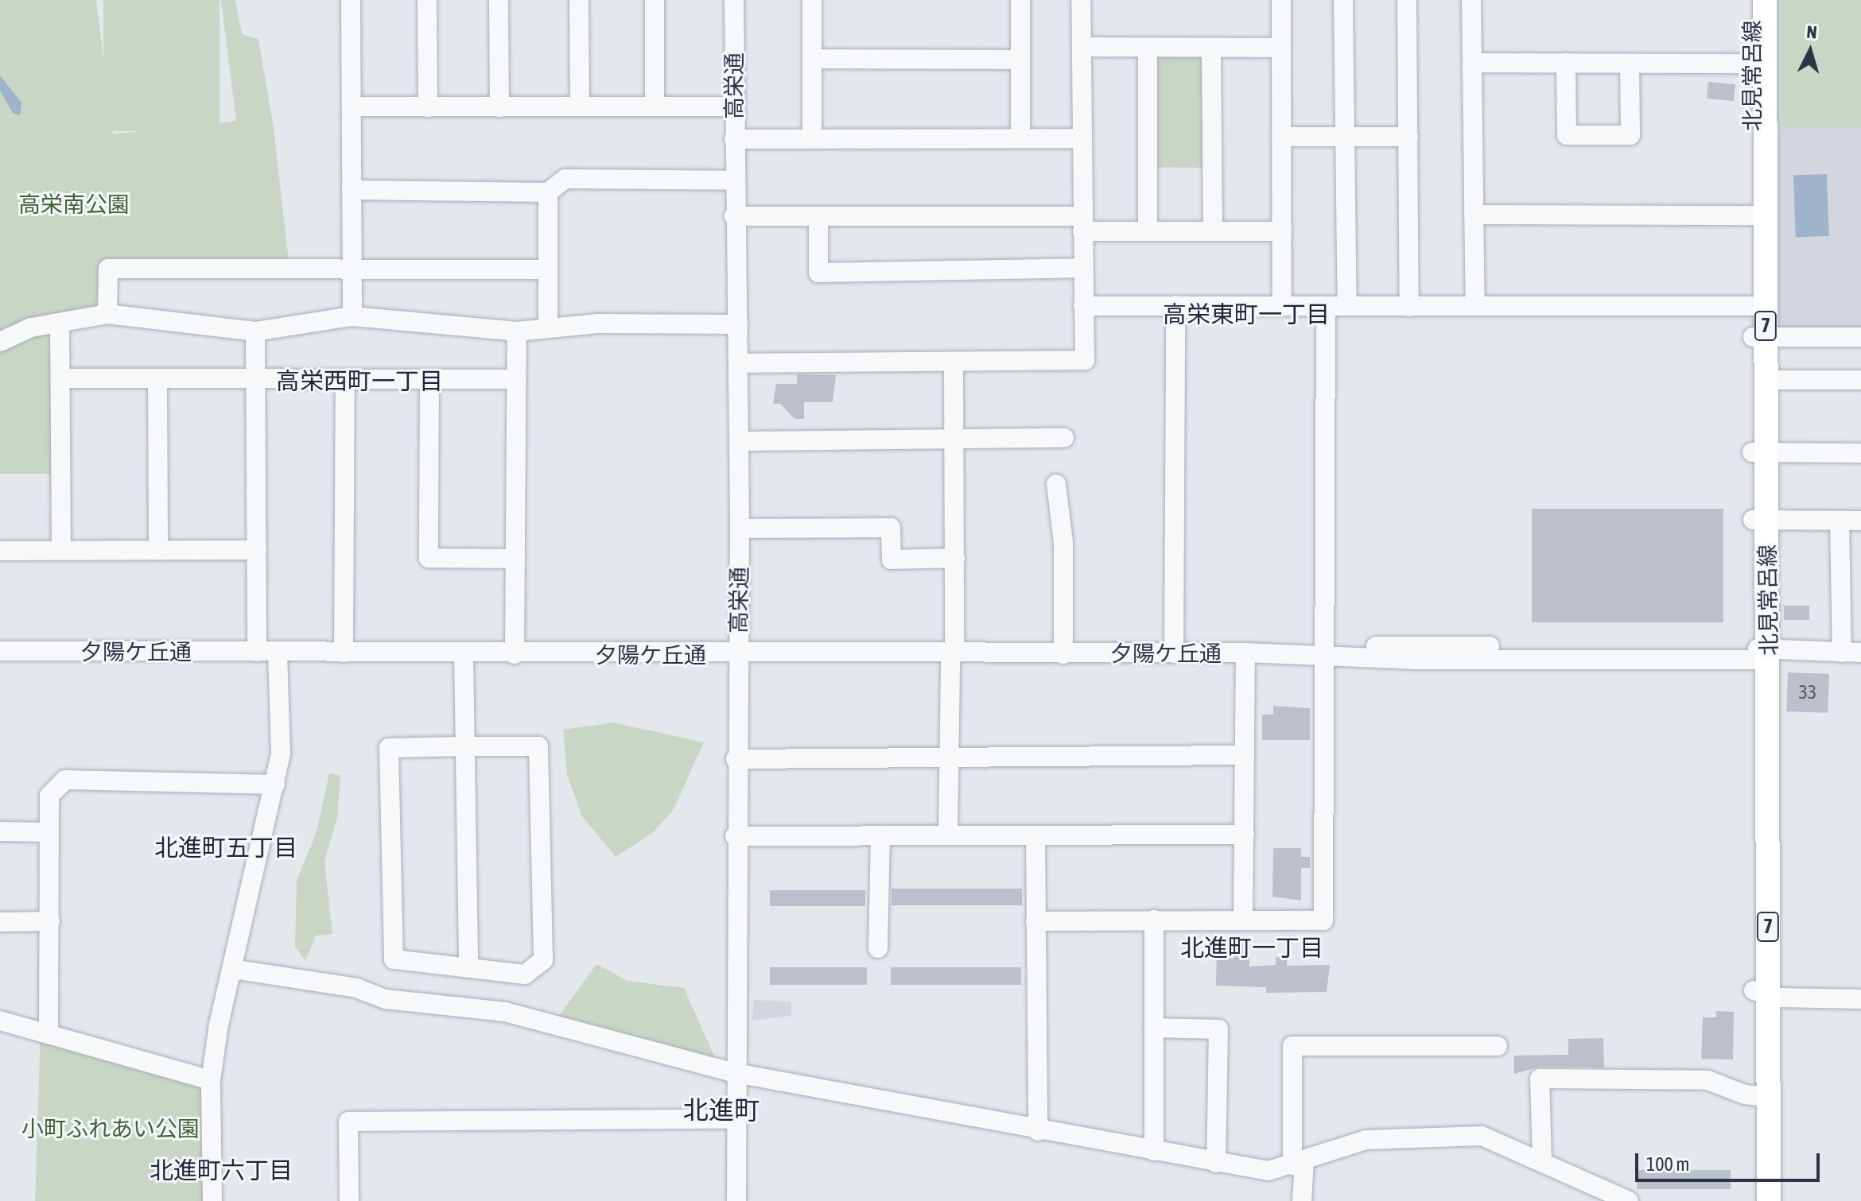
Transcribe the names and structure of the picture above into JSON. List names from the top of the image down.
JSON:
{
  "streets": {
    "main road": ["北見常呂線", "7"],
    "street": ["高栄通", "夕陽ケ丘通"]
  },
  "crossings": [
    ["北見常呂線", "夕陽ケ丘通"],
    ["高栄通", "夕陽ケ丘通"]
  ],
  "districts": [
    "高栄東町一丁目",
    "高栄西町一丁目",
    "北進町五丁目",
    "北進町一丁目",
    "北進町",
    "北進町六丁目"
  ],
  "parks": ["高栄南公園", "小町ふれあい公園"],
  "house_numbers": ["33"],
  "scale_bar": "100 m",
  "north": "top"
}
